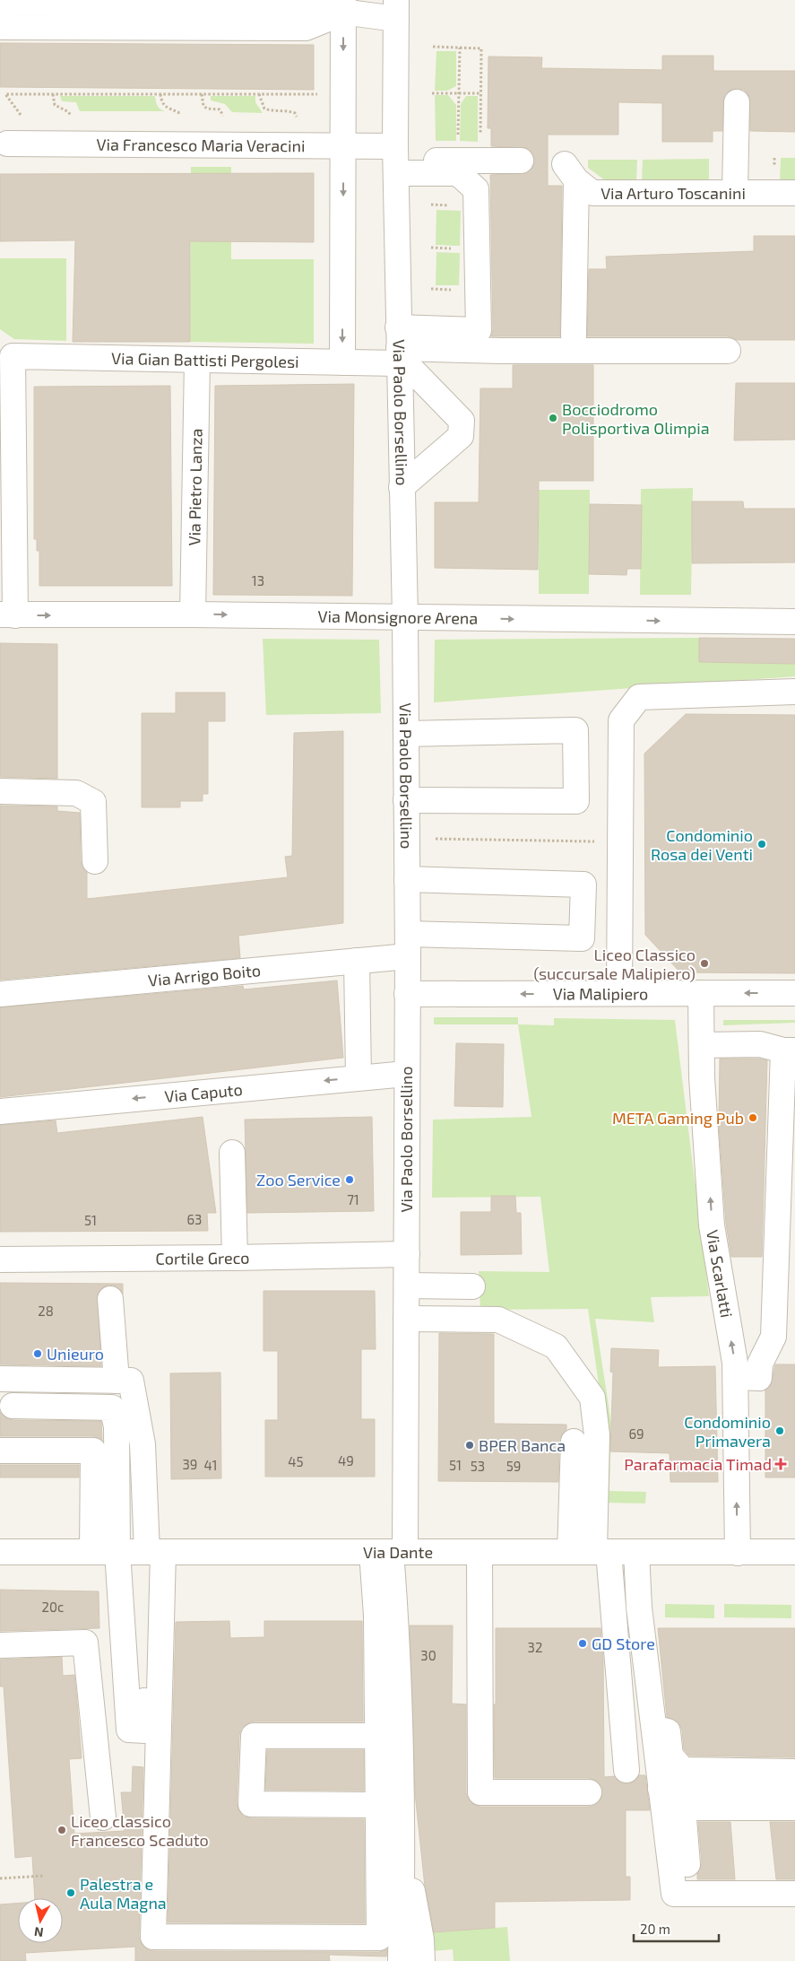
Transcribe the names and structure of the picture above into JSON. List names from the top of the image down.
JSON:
{
  "streets": {
    "street": [
      "Via Francesco Maria Veracini",
      "Via Arturo Toscanini",
      "Via Gian Battisti Pergolesi",
      "Via Paolo Borsellino",
      "Via Pietro Lanza",
      "Via Monsignore Arena",
      "Via Arrigo Boito",
      "Via Malipiero",
      "Via Caputo",
      "Cortile Greco",
      "Via Scarlatti",
      "Via Dante"
    ]
  },
  "crossings": [
    ["Via Francesco Maria Veracini", "Via Paolo Borsellino"],
    ["Via Gian Battisti Pergolesi", "Via Paolo Borsellino"],
    ["Via Gian Battisti Pergolesi", "Via Pietro Lanza"],
    ["Via Gian Battisti Pergolesi", "Via Monsignore Arena"],
    ["Via Paolo Borsellino", "Via Monsignore Arena"],
    ["Via Paolo Borsellino", "Via Arrigo Boito"],
    ["Via Paolo Borsellino", "Via Malipiero"],
    ["Via Paolo Borsellino", "Via Caputo"],
    ["Via Paolo Borsellino", "Cortile Greco"],
    ["Via Paolo Borsellino", "Via Dante"],
    ["Via Pietro Lanza", "Via Monsignore Arena"],
    ["Via Malipiero", "Via Scarlatti"],
    ["Via Scarlatti", "Via Dante"]
  ],
  "one_way": ["Via Monsignore Arena", "Via Malipiero", "Via Caputo"],
  "places": {
    "other": [
      "Bocciodromo Polisportiva Olimpia",
      "Condominio Rosa dei Venti",
      "Liceo Classico (succursale Malipiero)",
      "META Gaming Pub",
      "Zoo Service",
      "Unieuro",
      "Condominio Primavera",
      "BPER Banca",
      "GD Store",
      "Liceo classico Francesco Scaduto",
      "Palestra e Aula Magna"
    ],
    "health": ["Parafarmacia Timad"]
  },
  "house_numbers": [
    "13",
    "71",
    "63",
    "51",
    "28",
    "69",
    "49",
    "45",
    "39",
    "41",
    "51",
    "53",
    "59",
    "20c",
    "32",
    "30"
  ],
  "scale_bar": "20 m",
  "north": "bottom"
}
